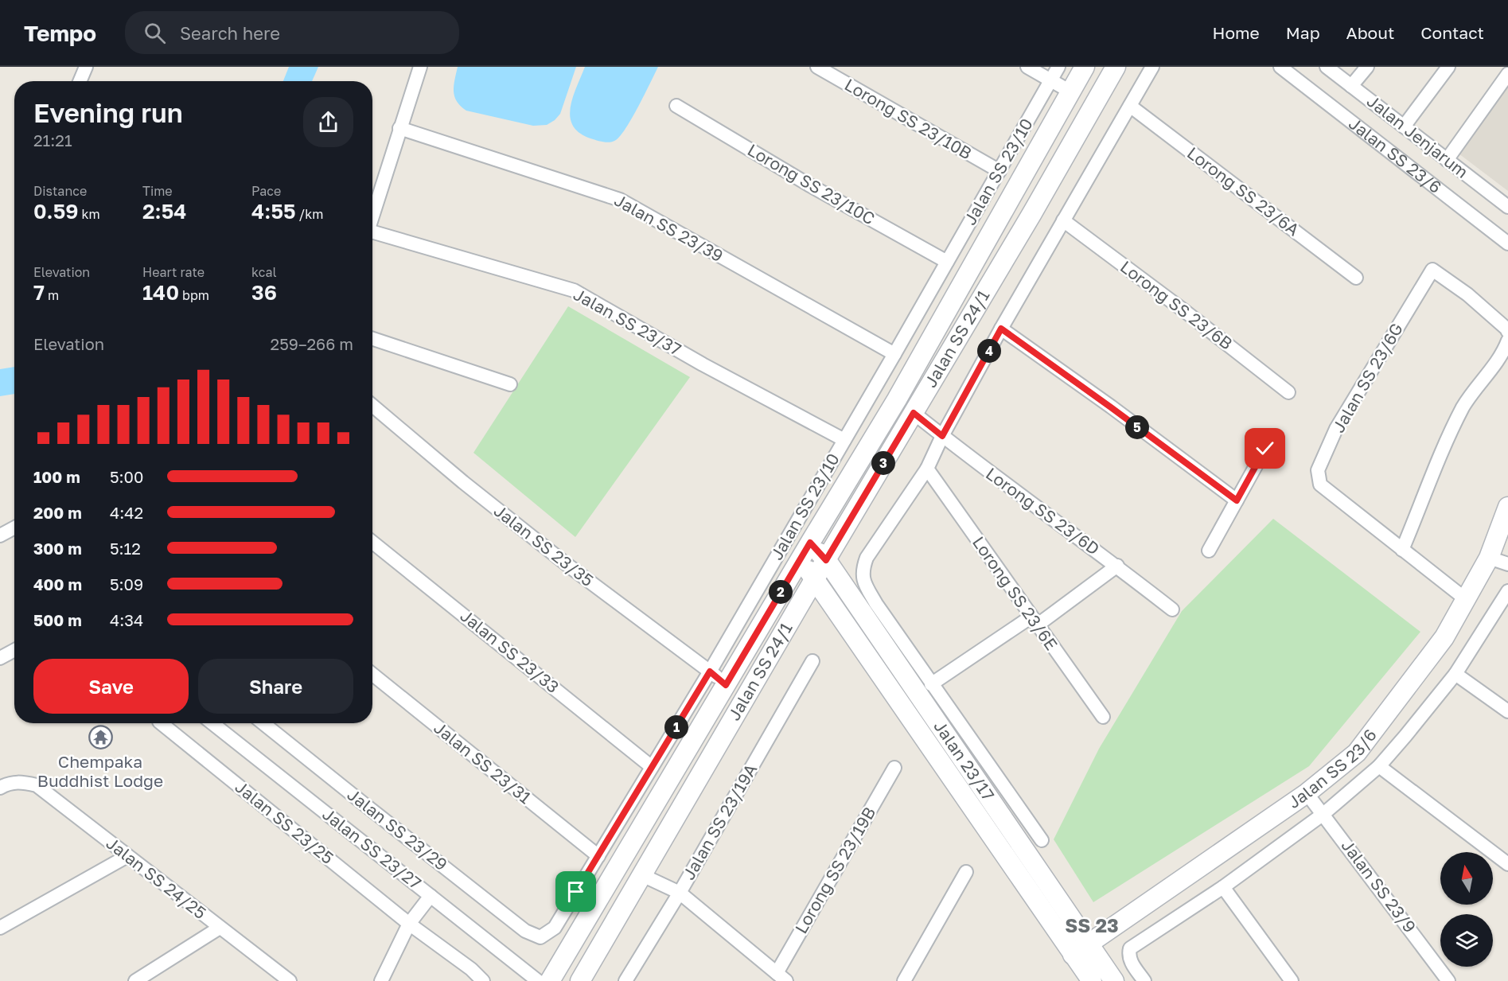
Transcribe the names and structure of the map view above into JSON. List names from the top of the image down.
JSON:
{
  "streets": {
    "main road": ["Jalan SS 23/6", "Jalan SS 24/1", "Jalan 23/17"],
    "street": [
      "Lorong SS 23/10B",
      "Jalan Jenjarum",
      "Jalan SS 23/10",
      "Lorong SS 23/10C",
      "Lorong SS 23/6A",
      "Jalan SS 23/39",
      "Lorong SS 23/6B",
      "Jalan SS 23/37",
      "Jalan SS 23/6G",
      "Lorong SS 23/6D",
      "Jalan SS 23/35",
      "Lorong SS 23/6E",
      "Jalan SS 23/33",
      "Jalan SS 23/31",
      "Jalan SS 23/19A",
      "Jalan SS 23/25",
      "Jalan SS 23/29",
      "Jalan SS 23/27",
      "Lorong SS 23/19B",
      "Jalan SS 24/25",
      "Jalan SS 23/9"
    ]
  },
  "crossings": [
    ["Lorong SS 23/10B", "Jalan SS 23/10"],
    ["Jalan SS 23/6", "Jalan SS 23/6G"],
    ["Jalan SS 23/6", "Jalan 23/17"],
    ["Jalan SS 23/6", "Jalan SS 23/9"],
    ["Jalan SS 23/10", "Lorong SS 23/10C"],
    ["Jalan SS 23/10", "Jalan SS 23/39"],
    ["Jalan SS 23/10", "Jalan SS 23/37"],
    ["Jalan SS 23/10", "Jalan SS 23/35"],
    ["Jalan SS 23/10", "Jalan SS 23/33"],
    ["Jalan SS 23/10", "Jalan SS 23/31"],
    ["Jalan SS 23/10", "Jalan SS 23/29"],
    ["Jalan SS 24/1", "Lorong SS 23/6D"],
    ["Jalan SS 24/1", "Jalan SS 23/35"],
    ["Jalan SS 24/1", "Jalan 23/17"]
  ],
  "districts": ["SS 23"],
  "places": {
    "temple": ["Chempaka Buddhist Lodge"]
  },
  "north": "top",
  "page": {
    "header": "Tempo",
    "search": "Search here",
    "nav": [
      "Home",
      "Map",
      "About",
      "Contact"
    ],
    "heading": ["Evening run", "21:21"],
    "stats": [
      ["Distance", "0.59 km"],
      ["Time", "2:54"],
      ["Pace", "4:55 /km"],
      ["Elevation", "7 m"],
      ["Heart rate", "140 bpm"],
      ["kcal", "36"]
    ],
    "chart": ["Elevation", "259–266 m"],
    "pins": [
      "4",
      "5",
      "3",
      "2",
      "1"
    ],
    "list": [
      {
        "name": "100 m",
        "note": "5:00"
      },
      {
        "name": "200 m",
        "note": "4:42"
      },
      {
        "name": "300 m",
        "note": "5:12"
      },
      {
        "name": "400 m",
        "note": "5:09"
      },
      {
        "name": "500 m",
        "note": "4:34"
      }
    ],
    "buttons": ["Save", "Share"]
  }
}
